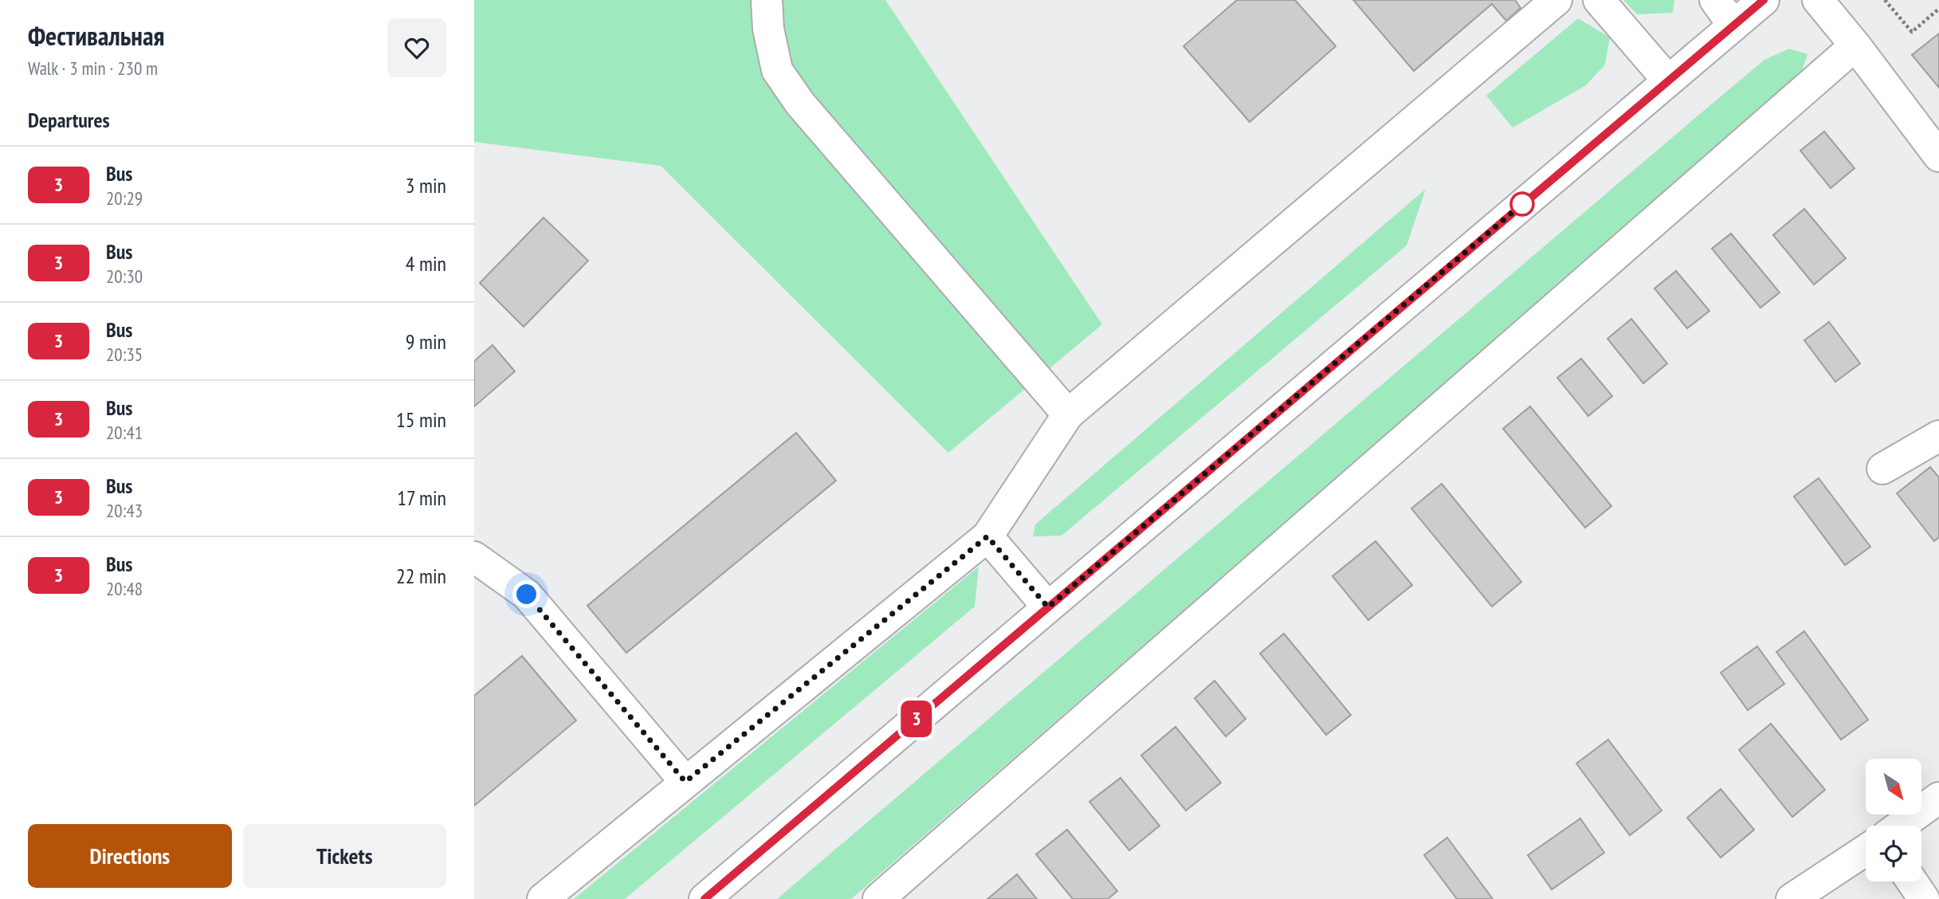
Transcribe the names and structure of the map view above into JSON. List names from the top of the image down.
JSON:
{
  "lines": ["bus line 3"],
  "north": "bottom right",
  "page": {
    "heading": [
      ["Фестивальная", "Walk · 3 min · 230 m"],
      "Departures"
    ],
    "on_map": "3",
    "list": [
      {
        "mark": "3",
        "name": "Bus",
        "note": "20:29",
        "value": "3 min"
      },
      {
        "mark": "3",
        "name": "Bus",
        "note": "20:30",
        "value": "4 min"
      },
      {
        "mark": "3",
        "name": "Bus",
        "note": "20:35",
        "value": "9 min"
      },
      {
        "mark": "3",
        "name": "Bus",
        "note": "20:41",
        "value": "15 min"
      },
      {
        "mark": "3",
        "name": "Bus",
        "note": "20:43",
        "value": "17 min"
      },
      {
        "mark": "3",
        "name": "Bus",
        "note": "20:48",
        "value": "22 min"
      }
    ],
    "buttons": ["Directions", "Tickets"]
  }
}
